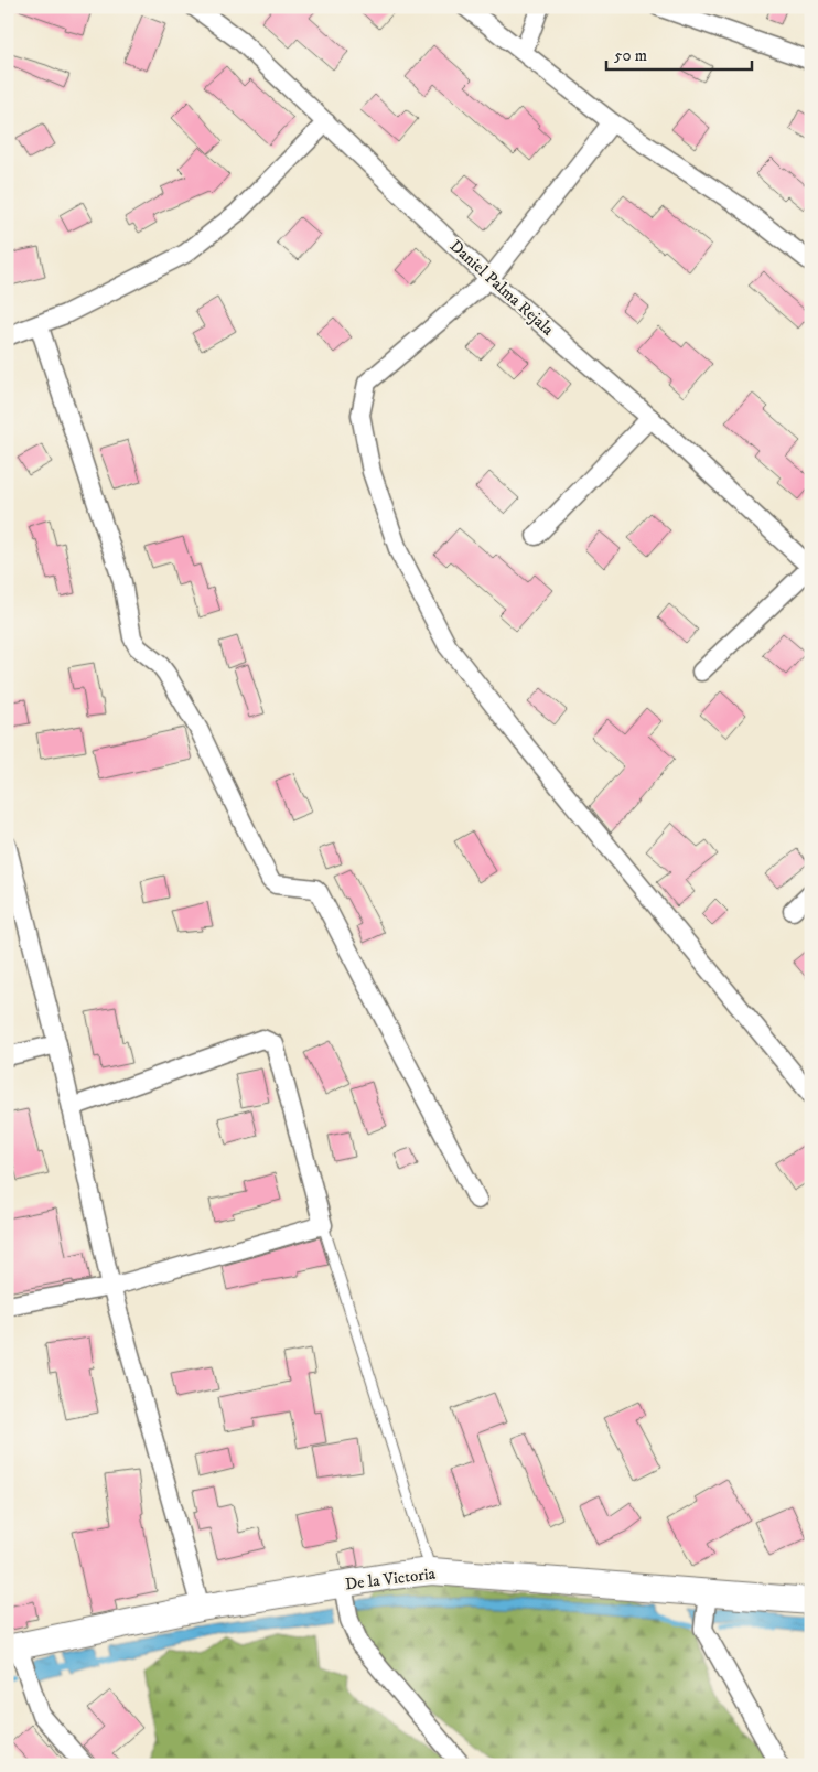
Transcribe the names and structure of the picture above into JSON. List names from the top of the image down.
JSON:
{
  "streets": {
    "main road": ["De la Victoria"],
    "street": ["Daniel Palma Rejala"]
  },
  "scale_bar": "50 m"
}
